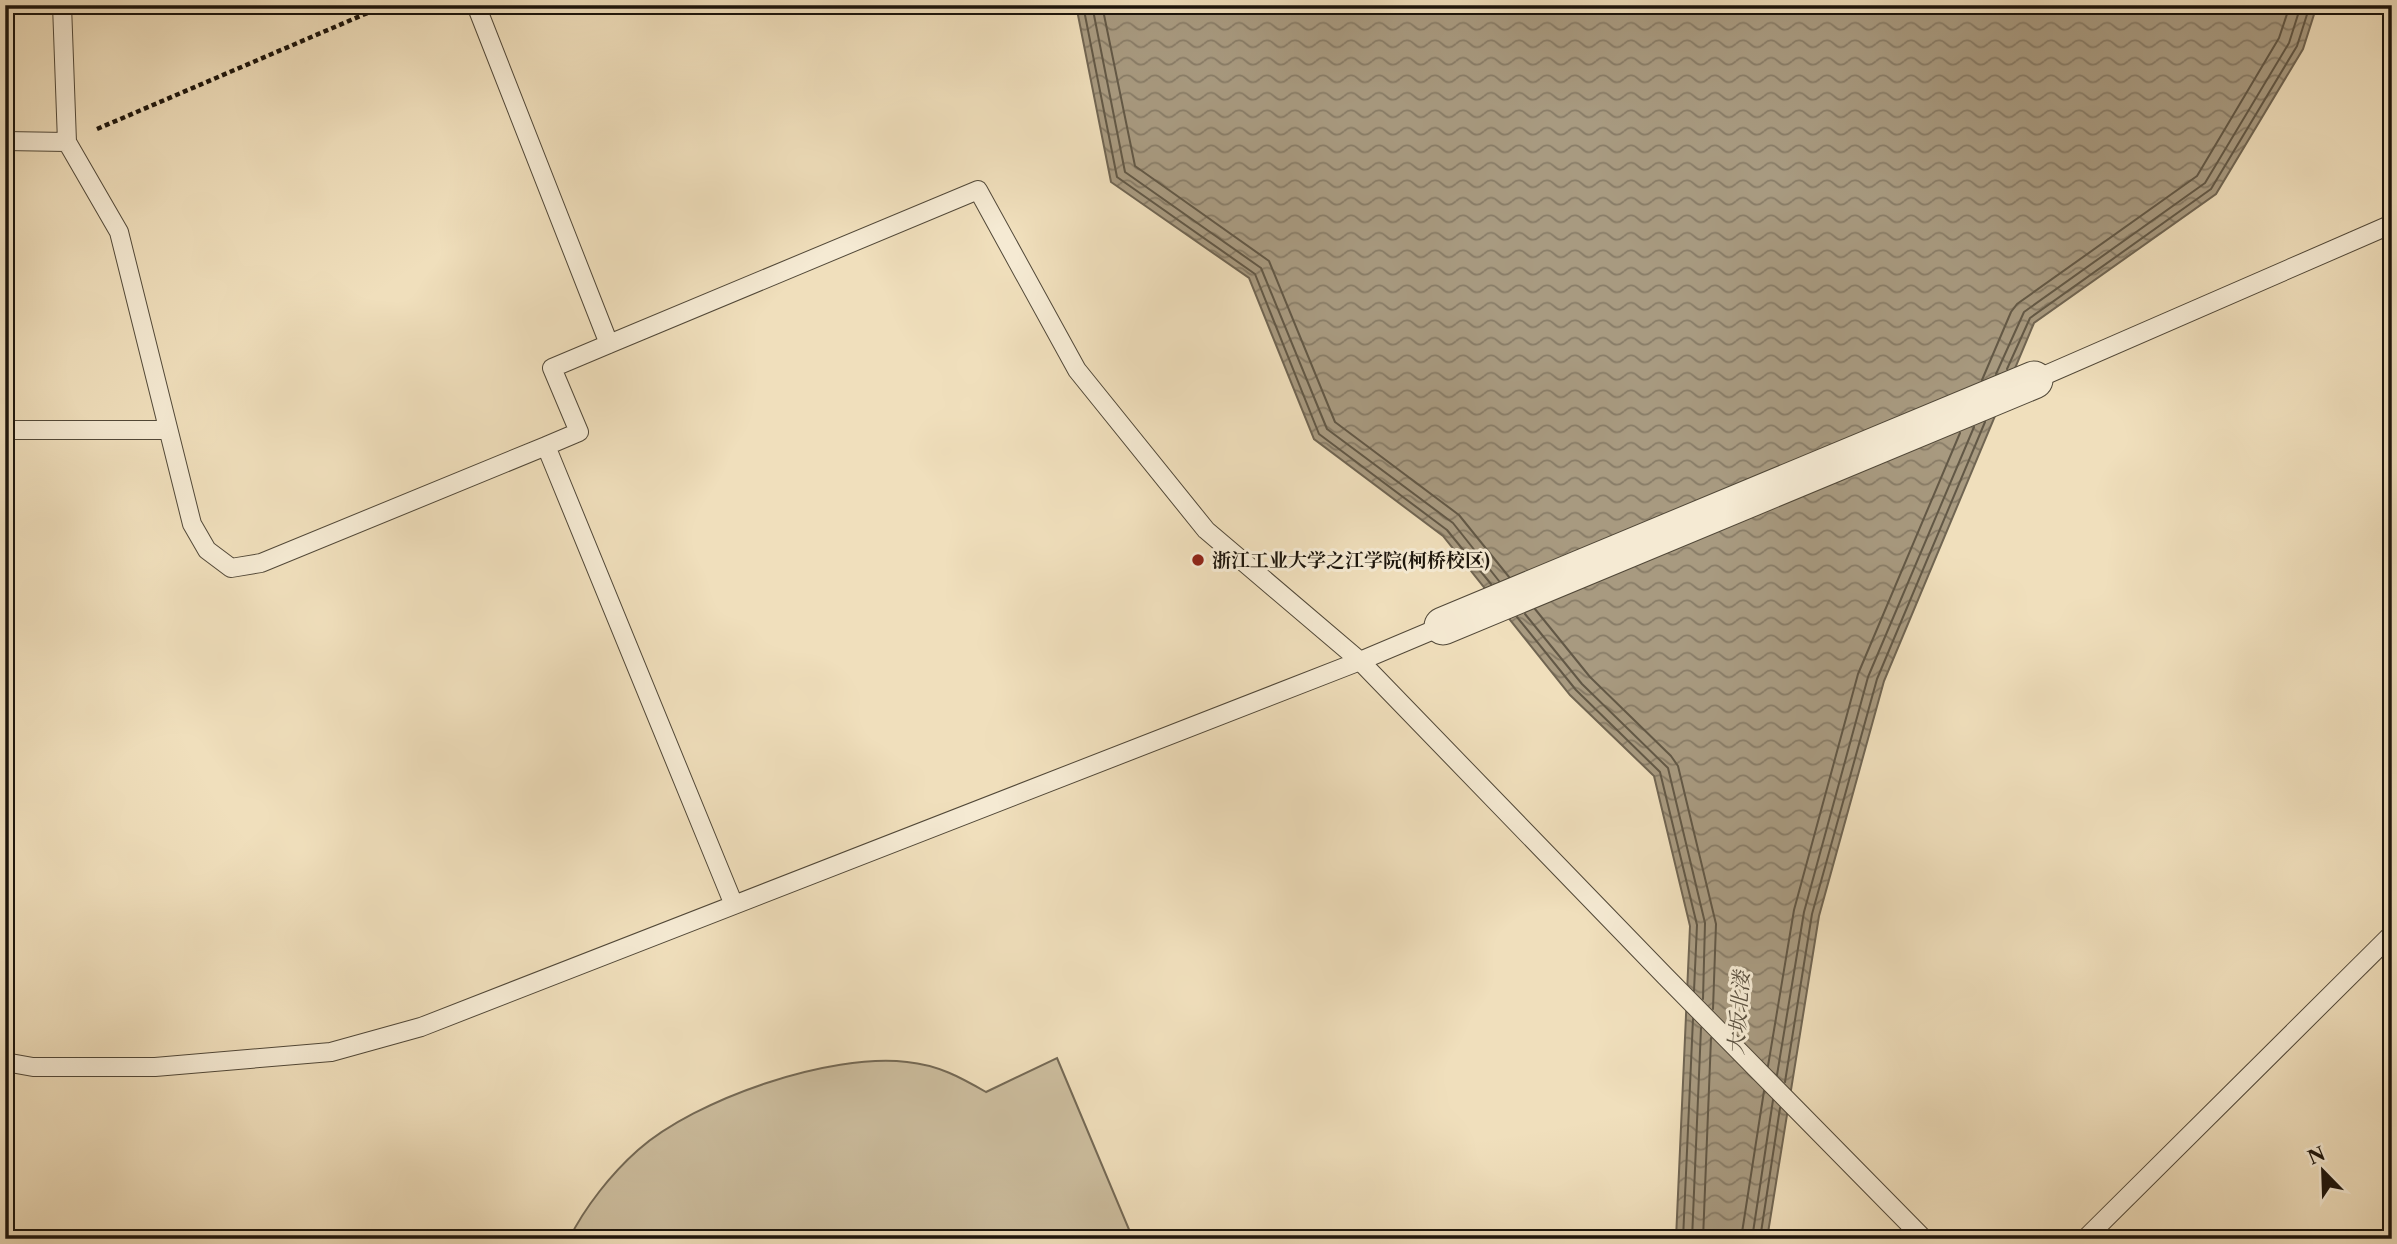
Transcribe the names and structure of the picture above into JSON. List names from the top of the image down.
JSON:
{
  "water": ["大坂北溇"],
  "places": ["浙江工业大学之江学院(柯桥校区)"],
  "north": "top left"
}
